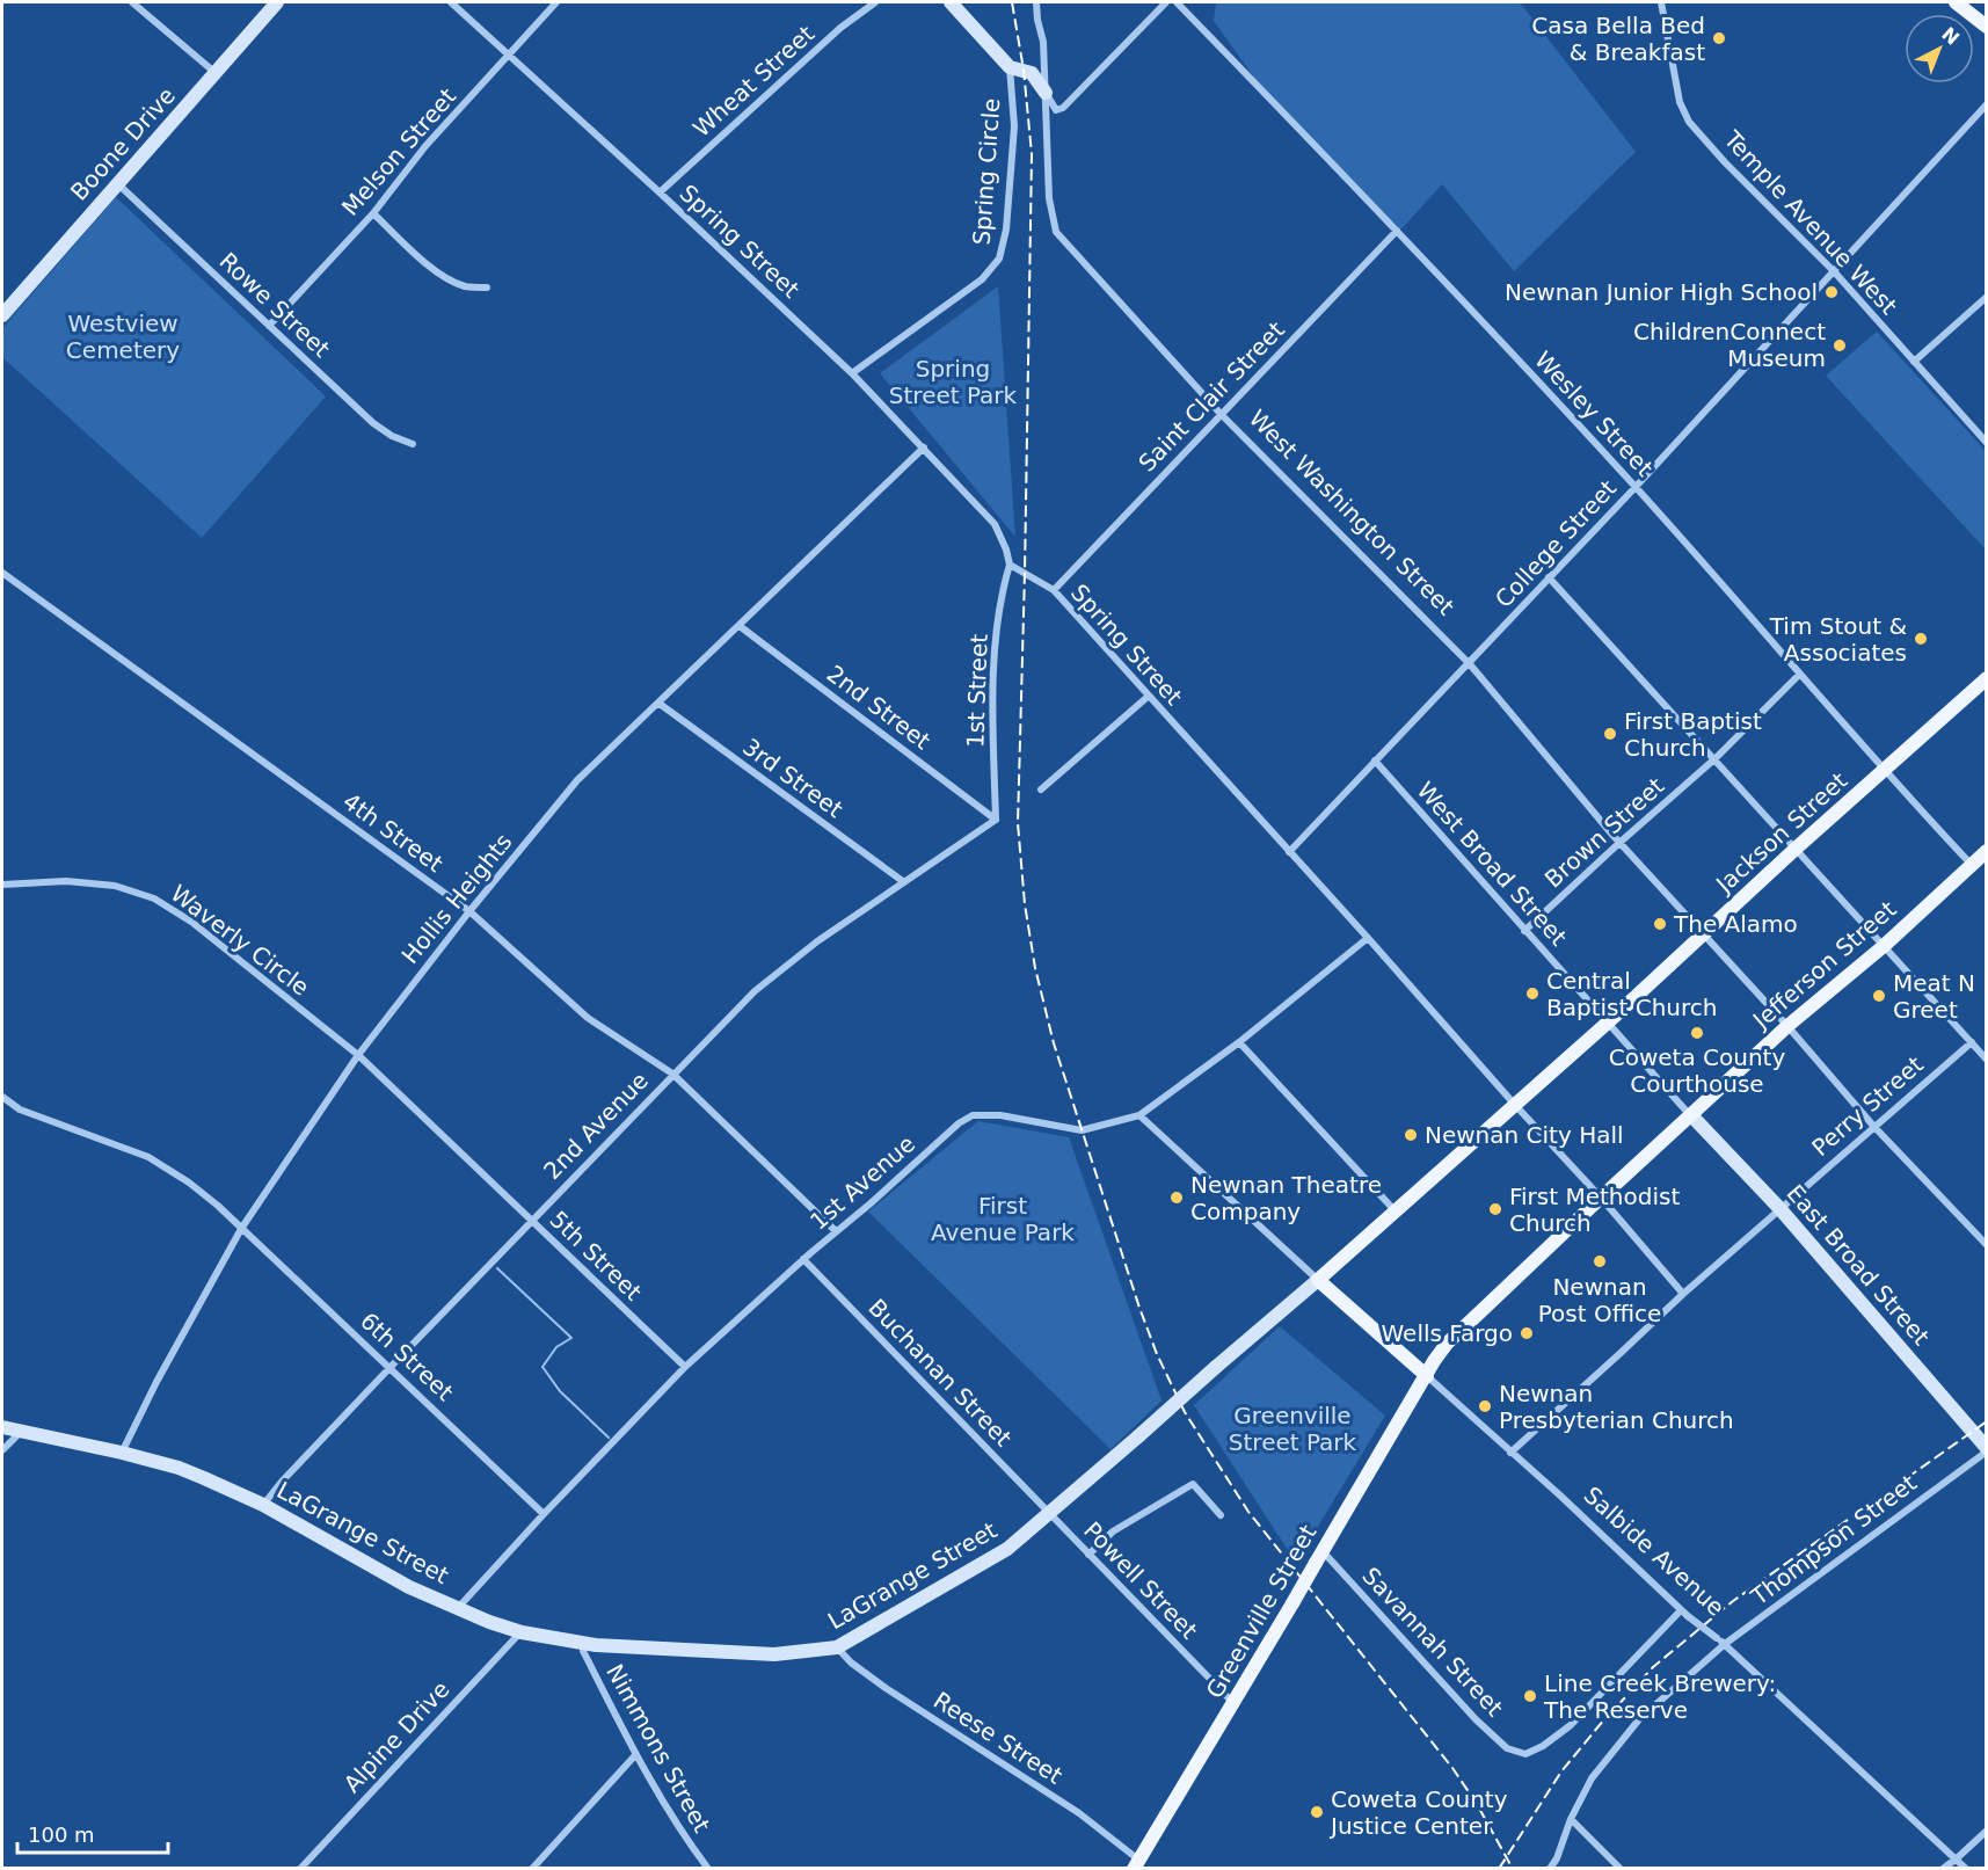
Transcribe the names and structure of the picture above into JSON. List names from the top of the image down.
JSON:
{
  "streets": {
    "main road": [
      "Jackson Street",
      "Jefferson Street",
      "LaGrange Street",
      "Salbide Avenue",
      "Greenville Street"
    ],
    "street": [
      "Wheat Street",
      "Boone Drive",
      "Melson Street",
      "Spring Circle",
      "Temple Avenue West",
      "Spring Street",
      "Rowe Street",
      "Saint Clair Street",
      "Wesley Street",
      "West Washington Street",
      "College Street",
      "1st Street",
      "2nd Street",
      "3rd Street",
      "4th Street",
      "Brown Street",
      "West Broad Street",
      "Hollis Heights",
      "Waverly Circle",
      "Perry Street",
      "2nd Avenue",
      "1st Avenue",
      "5th Street",
      "East Broad Street",
      "6th Street",
      "Buchanan Street",
      "Thompson Street",
      "Powell Street",
      "Savannah Street",
      "Alpine Drive",
      "Reese Street",
      "Nimmons Street"
    ]
  },
  "crossings": [
    ["Wheat Street", "Spring Street"],
    ["Boone Drive", "Rowe Street"],
    ["Melson Street", "Spring Street"],
    ["Melson Street", "Rowe Street"],
    ["Spring Circle", "Spring Street"],
    ["Temple Avenue West", "College Street"],
    ["Spring Street", "Saint Clair Street"],
    ["Spring Street", "College Street"],
    ["Spring Street", "1st Street"],
    ["Spring Street", "Hollis Heights"],
    ["Spring Street", "Jefferson Street"],
    ["Spring Street", "Perry Street"],
    ["Spring Street", "1st Avenue"],
    ["Spring Street", "LaGrange Street"],
    ["Saint Clair Street", "Wesley Street"],
    ["Saint Clair Street", "West Washington Street"],
    ["Wesley Street", "College Street"],
    ["Wesley Street", "Brown Street"],
    ["Wesley Street", "Jackson Street"],
    ["Wesley Street", "Jefferson Street"],
    ["West Washington Street", "College Street"],
    ["West Washington Street", "Brown Street"],
    ["West Washington Street", "Jackson Street"],
    ["West Washington Street", "Jefferson Street"],
    ["West Washington Street", "Perry Street"],
    ["College Street", "West Broad Street"],
    ["1st Street", "2nd Street"],
    ["1st Street", "2nd Avenue"],
    ["2nd Street", "Hollis Heights"],
    ["2nd Street", "2nd Avenue"],
    ["3rd Street", "Hollis Heights"],
    ["3rd Street", "2nd Avenue"],
    ["4th Street", "Hollis Heights"],
    ["4th Street", "2nd Avenue"],
    ["4th Street", "1st Avenue"],
    ["Brown Street", "West Broad Street"],
    ["Jackson Street", "West Broad Street"],
    ["Jackson Street", "LaGrange Street"],
    ["West Broad Street", "Jefferson Street"],
    ["West Broad Street", "East Broad Street"],
    ["West Broad Street", "LaGrange Street"],
    ["Hollis Heights", "Waverly Circle"],
    ["Hollis Heights", "5th Street"],
    ["Hollis Heights", "6th Street"],
    ["Hollis Heights", "LaGrange Street"],
    ["Waverly Circle", "5th Street"],
    ["Jefferson Street", "East Broad Street"],
    ["Jefferson Street", "Salbide Avenue"],
    ["Jefferson Street", "Greenville Street"],
    ["Perry Street", "East Broad Street"],
    ["Perry Street", "Salbide Avenue"],
    ["2nd Avenue", "5th Street"],
    ["2nd Avenue", "6th Street"],
    ["2nd Avenue", "LaGrange Street"],
    ["1st Avenue", "5th Street"],
    ["1st Avenue", "6th Street"],
    ["1st Avenue", "Buchanan Street"],
    ["1st Avenue", "LaGrange Street"],
    ["East Broad Street", "Thompson Street"],
    ["Buchanan Street", "LaGrange Street"],
    ["Buchanan Street", "Powell Street"],
    ["LaGrange Street", "Salbide Avenue"],
    ["LaGrange Street", "Powell Street"],
    ["LaGrange Street", "Alpine Drive"],
    ["LaGrange Street", "Reese Street"],
    ["LaGrange Street", "Nimmons Street"],
    ["Thompson Street", "Salbide Avenue"],
    ["Salbide Avenue", "Greenville Street"],
    ["Salbide Avenue", "Savannah Street"],
    ["Powell Street", "Greenville Street"],
    ["Greenville Street", "Savannah Street"],
    ["Greenville Street", "Reese Street"]
  ],
  "parks": [
    "Westview Cemetery",
    "Spring Street Park",
    "First Avenue Park",
    "Greenville Street Park"
  ],
  "places": [
    "Casa Bella Bed & Breakfast",
    "Newnan Junior High School",
    "ChildrenConnect Museum",
    "Tim Stout & Associates",
    "First Baptist Church",
    "The Alamo",
    "Central Baptist Church",
    "Meat N Greet",
    "Coweta County Courthouse",
    "Newnan City Hall",
    "Newnan Theatre Company",
    "First Methodist Church",
    "Newnan Post Office",
    "Wells Fargo",
    "Newnan Presbyterian Church",
    "Line Creek Brewery: The Reserve",
    "Coweta County Justice Center"
  ],
  "scale_bar": "100 m",
  "north": "top right"
}
